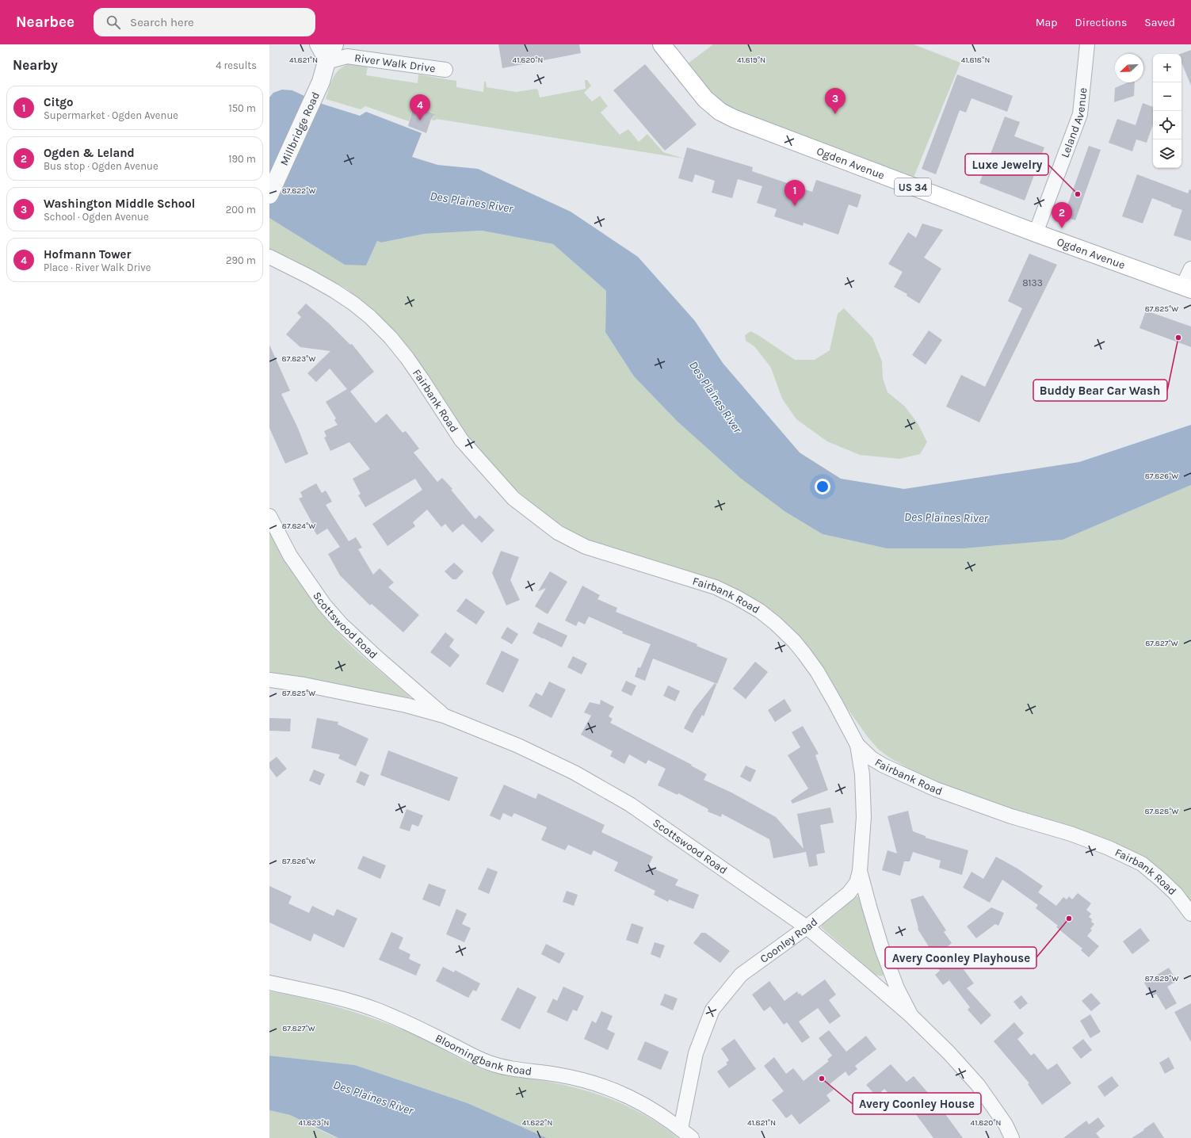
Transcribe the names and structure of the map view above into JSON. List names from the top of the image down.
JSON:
{
  "streets": {
    "main road": ["Ogden Avenue", "US 34"],
    "street": [
      "River Walk Drive",
      "Leland Avenue",
      "Millbridge Road",
      "Fairbank Road",
      "Scottswood Road",
      "Coonley Road",
      "Bloomingbank Road"
    ]
  },
  "crossings": [
    ["River Walk Drive", "Millbridge Road"],
    ["Leland Avenue", "Ogden Avenue"],
    ["Fairbank Road", "Coonley Road"],
    ["Scottswood Road", "Coonley Road"],
    ["Coonley Road", "Bloomingbank Road"]
  ],
  "water": ["Des Plaines River"],
  "places": [
    "Luxe Jewelry",
    "Buddy Bear Car Wash",
    "Avery Coonley Playhouse",
    "Avery Coonley House"
  ],
  "house_numbers": ["8133"],
  "north": "bottom left",
  "page": {
    "header": "Nearbee",
    "search": "Search here",
    "nav": ["Map", "Directions", "Saved"],
    "heading": ["Nearby", "4 results"],
    "map_buttons": ["+", "−"],
    "list": [
      {
        "mark": "1",
        "name": "Citgo",
        "note": "Supermarket · Ogden Avenue",
        "value": "150 m"
      },
      {
        "mark": "2",
        "name": "Ogden & Leland",
        "note": "Bus stop · Ogden Avenue",
        "value": "190 m"
      },
      {
        "mark": "3",
        "name": "Washington Middle School",
        "note": "School · Ogden Avenue",
        "value": "200 m"
      },
      {
        "mark": "4",
        "name": "Hofmann Tower",
        "note": "Place · River Walk Drive",
        "value": "290 m"
      }
    ],
    "pins": [
      "3",
      "4",
      "1",
      "2"
    ]
  },
  "coordinates": [
    "41.821°N",
    "41.820°N",
    "41.819°N",
    "41.818°N",
    "87.822°W",
    "87.825°W",
    "87.823°W",
    "87.826°W",
    "87.824°W",
    "87.827°W",
    "87.828°W",
    "87.829°W",
    "41.823°N",
    "41.822°N"
  ]
}
